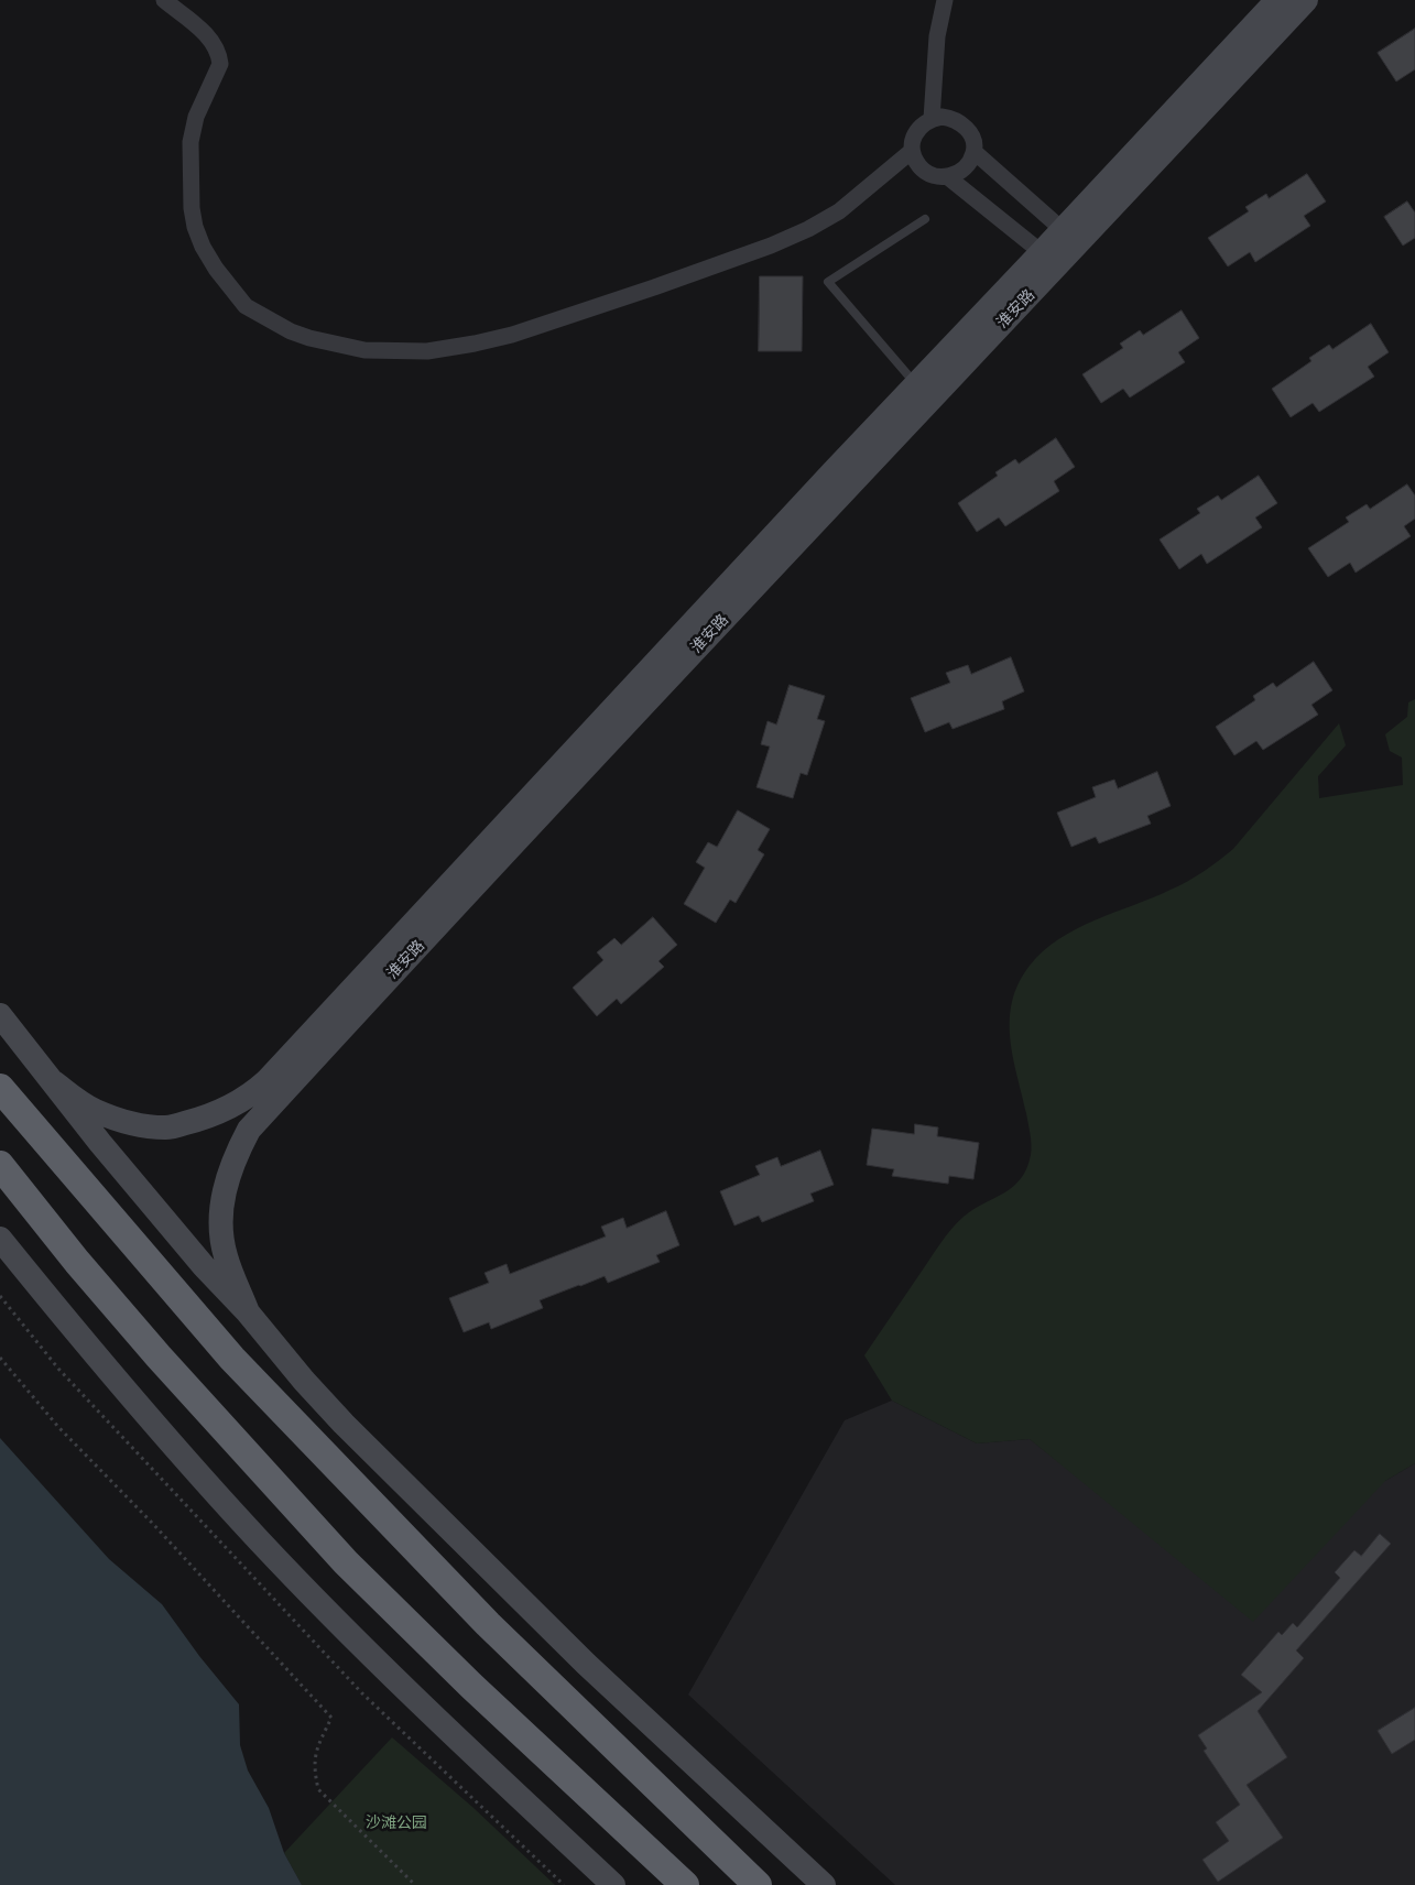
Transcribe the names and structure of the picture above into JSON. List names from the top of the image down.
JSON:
{
  "streets": {
    "main road": ["淮安路"]
  },
  "parks": ["沙滩公园"]
}
